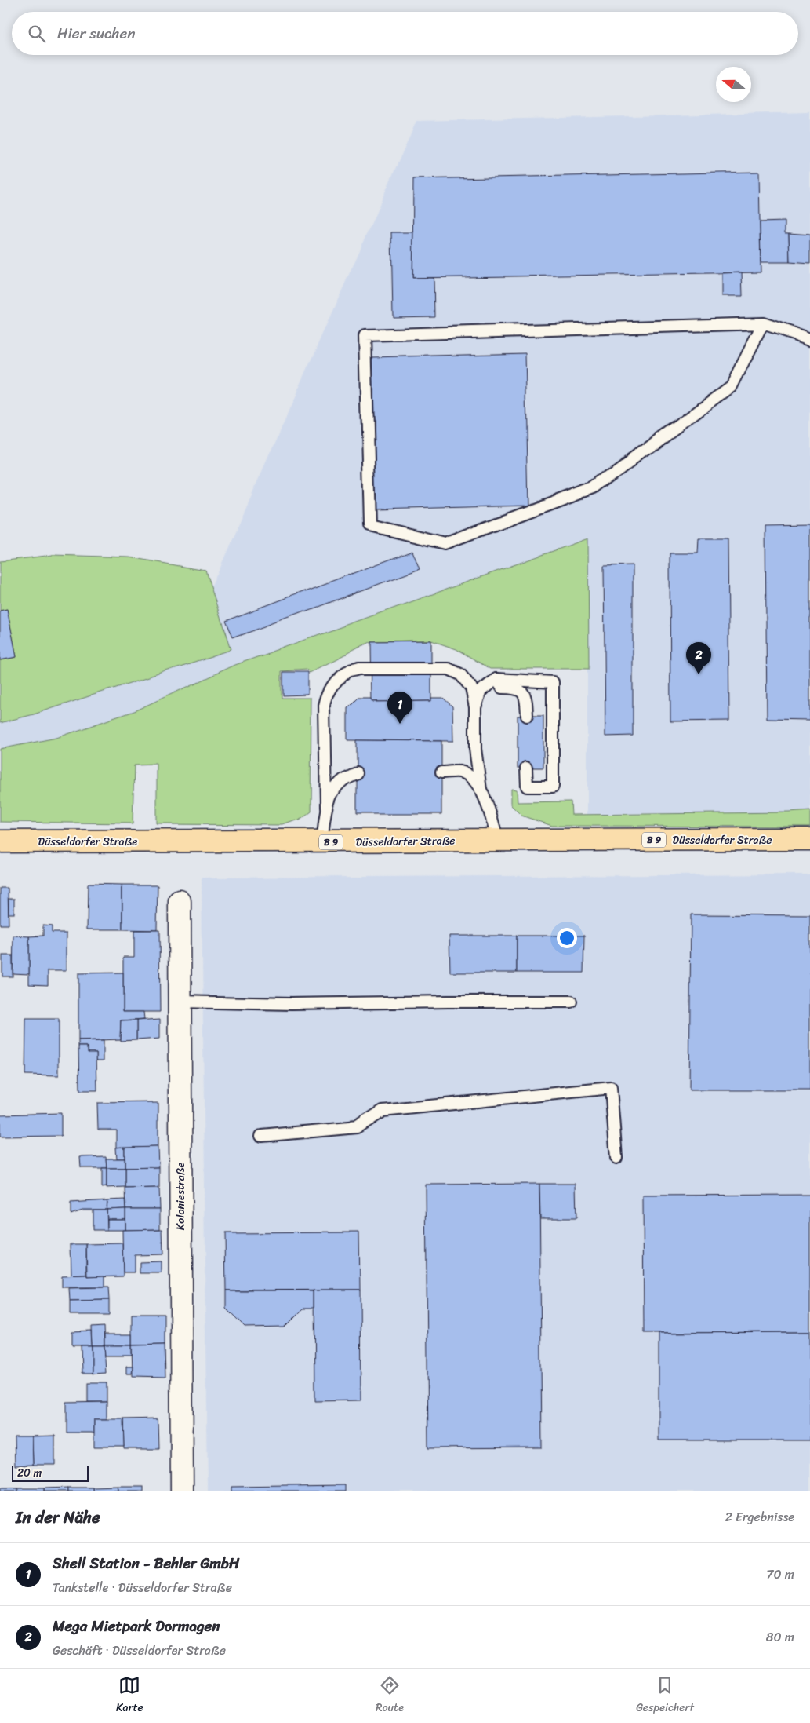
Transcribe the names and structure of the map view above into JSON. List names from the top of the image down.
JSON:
{
  "streets": {
    "main road": ["B 9", "Düsseldorfer Straße"],
    "street": ["Koloniestraße"]
  },
  "scale_bar": "20 m",
  "north": "left",
  "page": {
    "search": "Hier suchen",
    "pins": ["2", "1"],
    "scale": "20 m",
    "heading": ["In der Nähe", "2 Ergebnisse"],
    "list": [
      {
        "mark": "1",
        "name": "Shell Station - Behler GmbH",
        "note": "Tankstelle · Düsseldorfer Straße",
        "value": "70 m"
      },
      {
        "mark": "2",
        "name": "Mega Mietpark Dormagen",
        "note": "Geschäft · Düsseldorfer Straße",
        "value": "80 m"
      }
    ],
    "nav": ["Karte", "Route", "Gespeichert"]
  }
}
